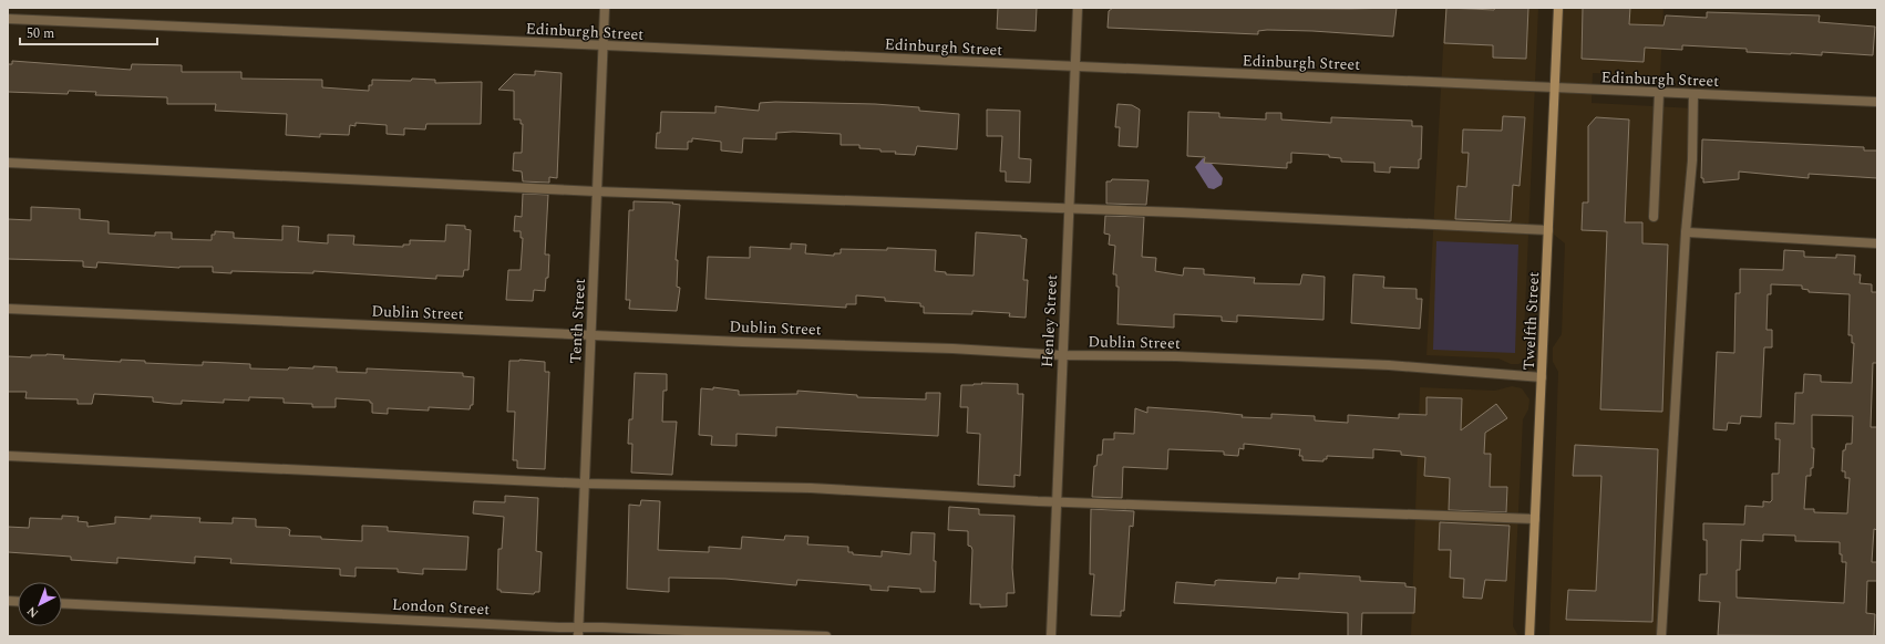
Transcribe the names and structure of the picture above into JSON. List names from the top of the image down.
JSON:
{
  "streets": {
    "street": [
      "Edinburgh Street",
      "Dublin Street",
      "Tenth Street",
      "Henley Street",
      "Twelfth Street",
      "London Street"
    ]
  },
  "crossings": [
    ["Edinburgh Street", "Tenth Street"],
    ["Edinburgh Street", "Henley Street"],
    ["Edinburgh Street", "Twelfth Street"],
    ["Dublin Street", "Tenth Street"],
    ["Dublin Street", "Henley Street"],
    ["Dublin Street", "Twelfth Street"],
    ["Tenth Street", "London Street"]
  ],
  "scale_bar": "50 m",
  "north": "bottom left"
}
